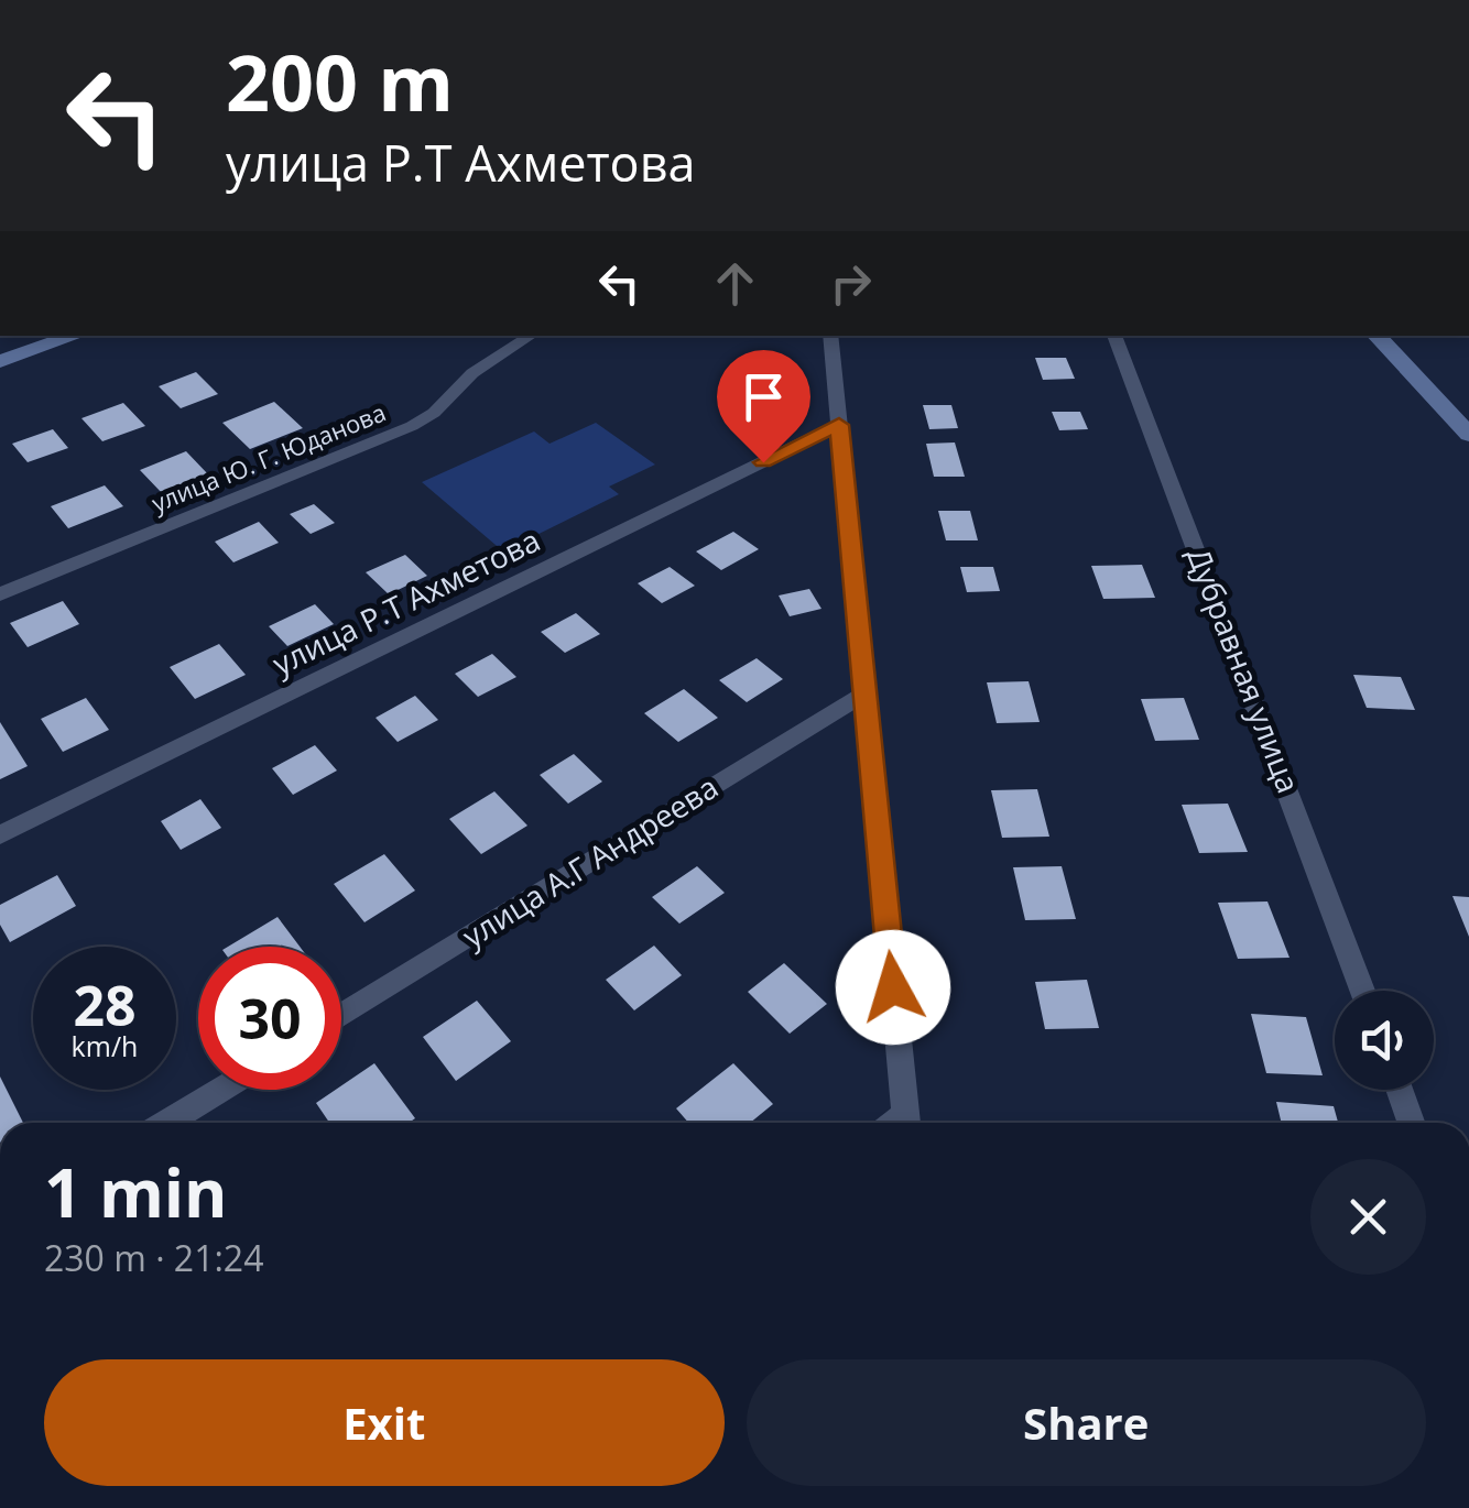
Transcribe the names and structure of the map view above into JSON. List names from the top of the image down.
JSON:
{
  "streets": {
    "street": [
      "улица Ю. Г. Юданова",
      "улица Р.Т Ахметова",
      "Дубравная улица",
      "улица А.Г Андреева"
    ]
  },
  "page": {
    "turn": ["200 m", "улица Р.Т Ахметова"],
    "speed": "28 km/h",
    "limit": "30",
    "heading": ["1 min", "230 m · 21:24"],
    "buttons": ["Exit", "Share"]
  }
}
